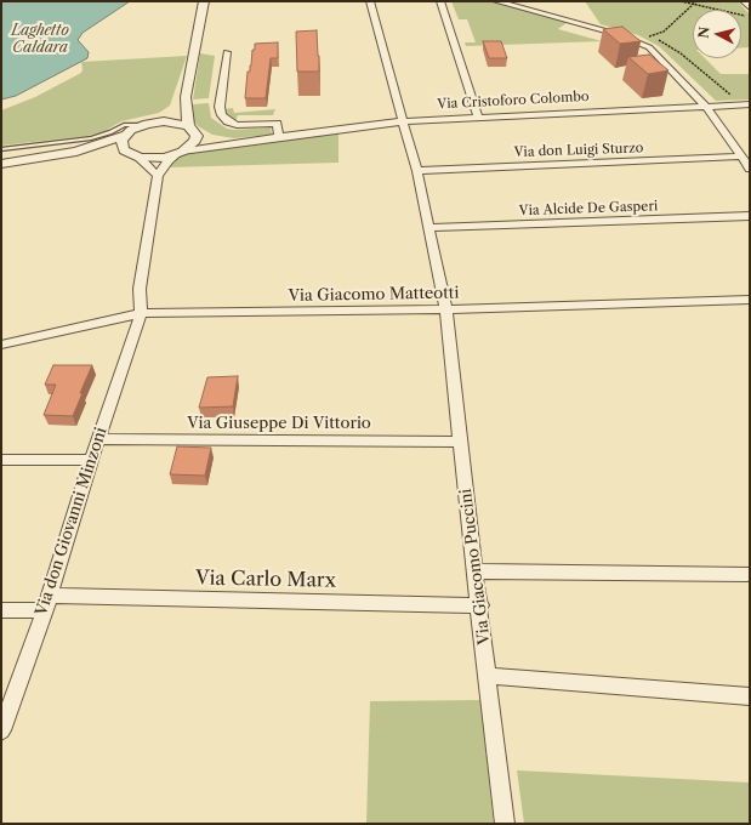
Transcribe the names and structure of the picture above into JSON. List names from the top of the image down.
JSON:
{
  "streets": {
    "street": [
      "Via Cristoforo Colombo",
      "Via don Luigi Sturzo",
      "Via Alcide De Gasperi",
      "Via Giacomo Matteotti",
      "Via Giuseppe Di Vittorio",
      "Via don Giovanni Minzoni",
      "Via Giacomo Puccini",
      "Via Carlo Marx"
    ]
  },
  "crossings": [
    ["Via Cristoforo Colombo", "Via Giacomo Puccini"],
    ["Via don Luigi Sturzo", "Via Giacomo Puccini"],
    ["Via Alcide De Gasperi", "Via Giacomo Puccini"],
    ["Via Giacomo Matteotti", "Via don Giovanni Minzoni"],
    ["Via Giacomo Matteotti", "Via Giacomo Puccini"],
    ["Via Giuseppe Di Vittorio", "Via don Giovanni Minzoni"],
    ["Via Giuseppe Di Vittorio", "Via Giacomo Puccini"],
    ["Via don Giovanni Minzoni", "Via Carlo Marx"],
    ["Via Giacomo Puccini", "Via Carlo Marx"]
  ],
  "water": ["Laghetto Caldara"],
  "north": "left"
}
